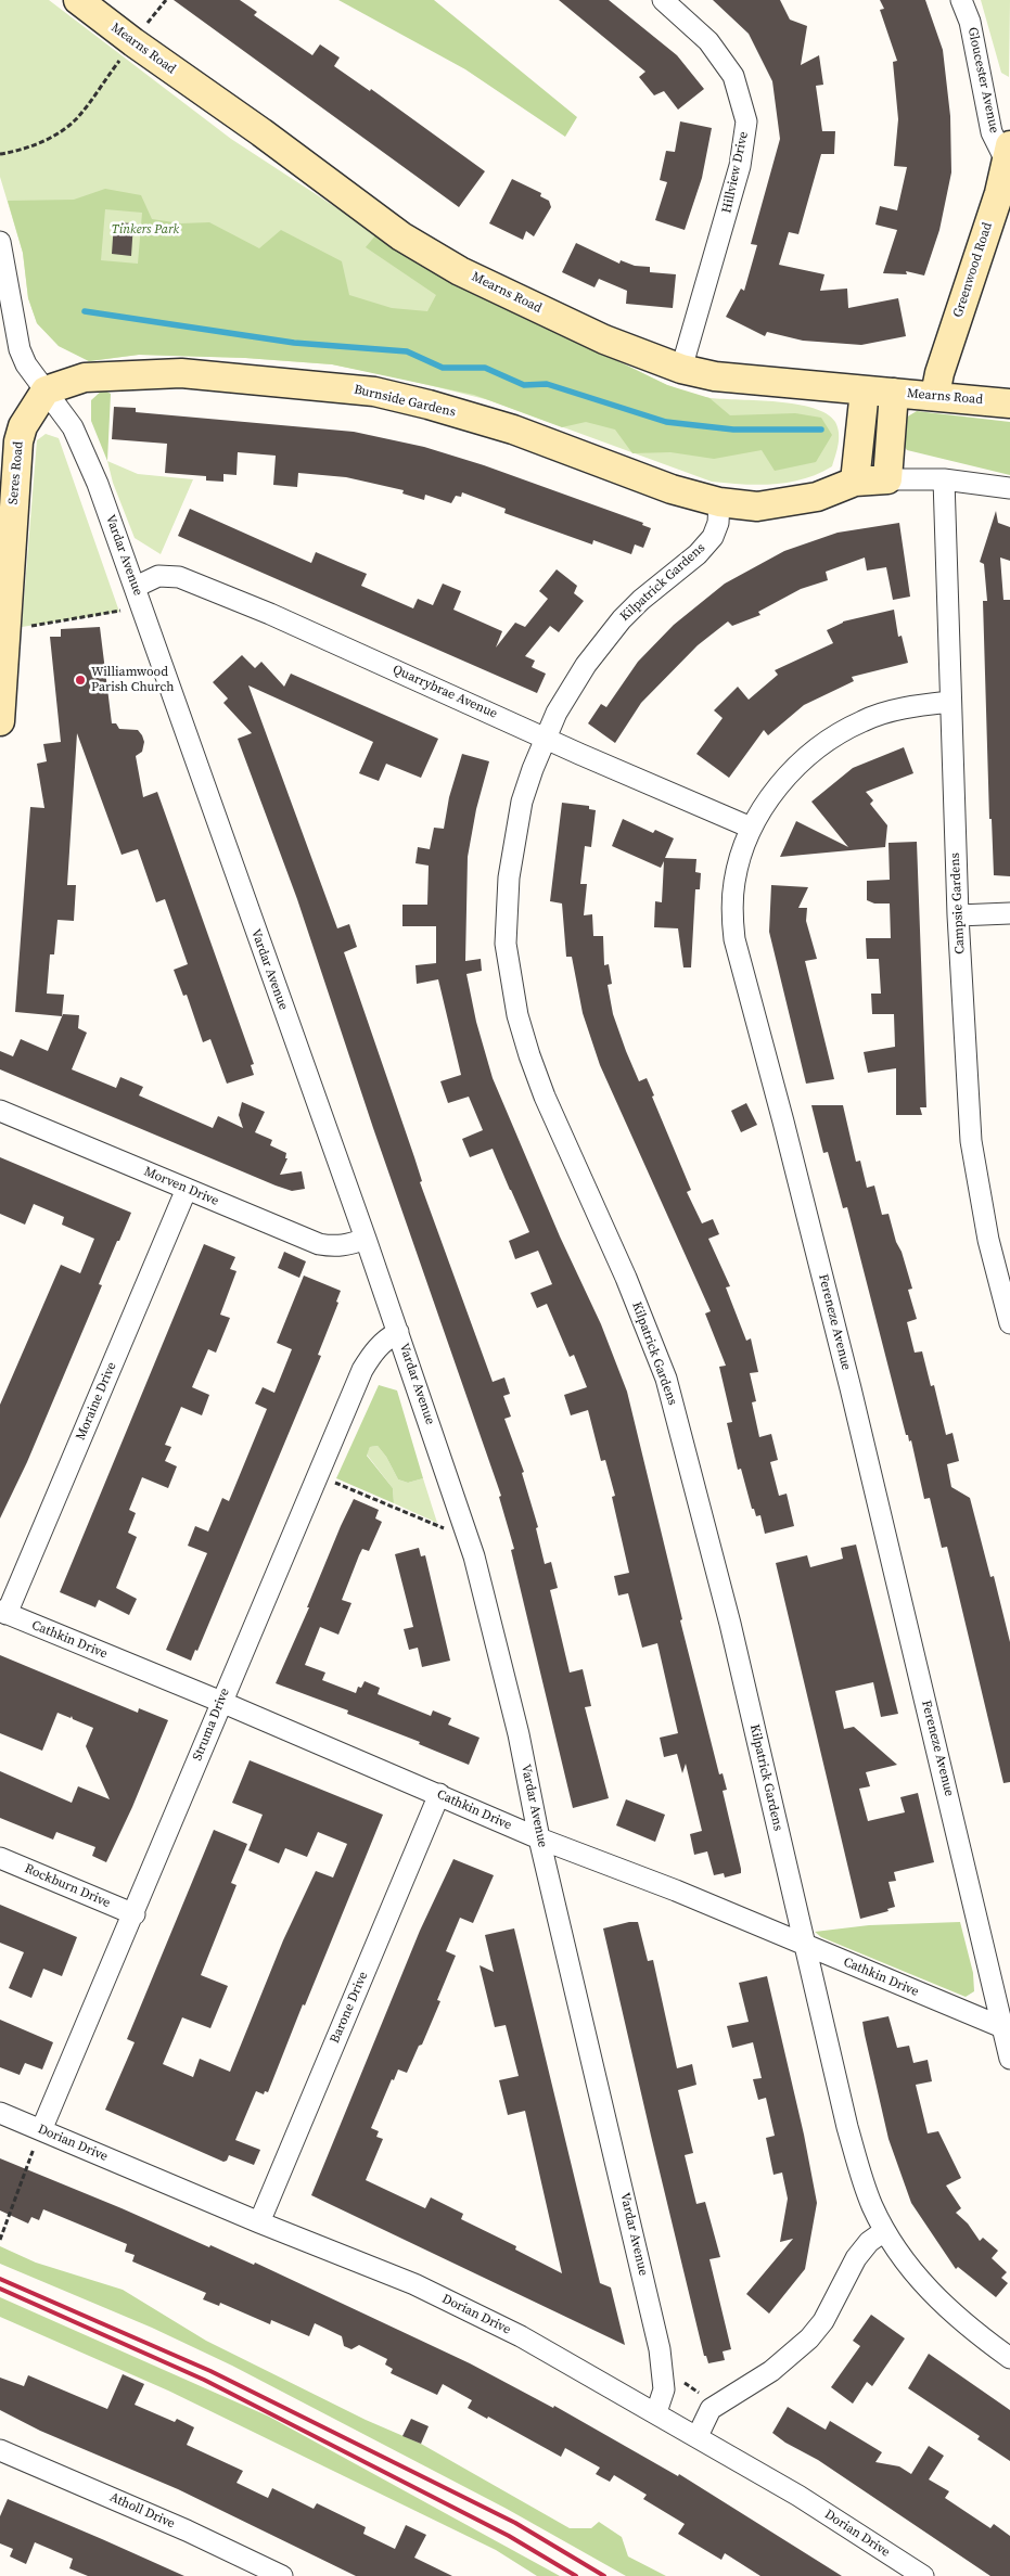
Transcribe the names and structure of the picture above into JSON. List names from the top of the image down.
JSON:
{
  "streets": {
    "street": [
      "Mearns Road",
      "Gloucester Avenue",
      "Hillview Drive",
      "Greenwood Road",
      "Burnside Gardens",
      "Seres Road",
      "Vardar Avenue",
      "Kilpatrick Gardens",
      "Quarrybrae Avenue",
      "Campsie Gardens",
      "Morven Drive",
      "Fereneze Avenue",
      "Moraine Drive",
      "Cathkin Drive",
      "Struma Drive",
      "Rockburn Drive",
      "Barone Drive",
      "Dorian Drive",
      "Atholl Drive"
    ]
  },
  "crossings": [
    ["Mearns Road", "Hillview Drive"],
    ["Mearns Road", "Greenwood Road"],
    ["Gloucester Avenue", "Greenwood Road"],
    ["Burnside Gardens", "Seres Road"],
    ["Burnside Gardens", "Vardar Avenue"],
    ["Burnside Gardens", "Kilpatrick Gardens"],
    ["Seres Road", "Vardar Avenue"],
    ["Vardar Avenue", "Quarrybrae Avenue"],
    ["Vardar Avenue", "Morven Drive"],
    ["Vardar Avenue", "Cathkin Drive"],
    ["Vardar Avenue", "Struma Drive"],
    ["Vardar Avenue", "Dorian Drive"],
    ["Kilpatrick Gardens", "Quarrybrae Avenue"],
    ["Kilpatrick Gardens", "Cathkin Drive"],
    ["Quarrybrae Avenue", "Fereneze Avenue"],
    ["Campsie Gardens", "Fereneze Avenue"],
    ["Morven Drive", "Moraine Drive"],
    ["Fereneze Avenue", "Cathkin Drive"],
    ["Moraine Drive", "Cathkin Drive"],
    ["Cathkin Drive", "Struma Drive"],
    ["Cathkin Drive", "Barone Drive"],
    ["Struma Drive", "Rockburn Drive"],
    ["Struma Drive", "Dorian Drive"],
    ["Barone Drive", "Dorian Drive"]
  ],
  "parks": ["Tinkers Park"],
  "places": ["Williamwood Parish Church"]
}
